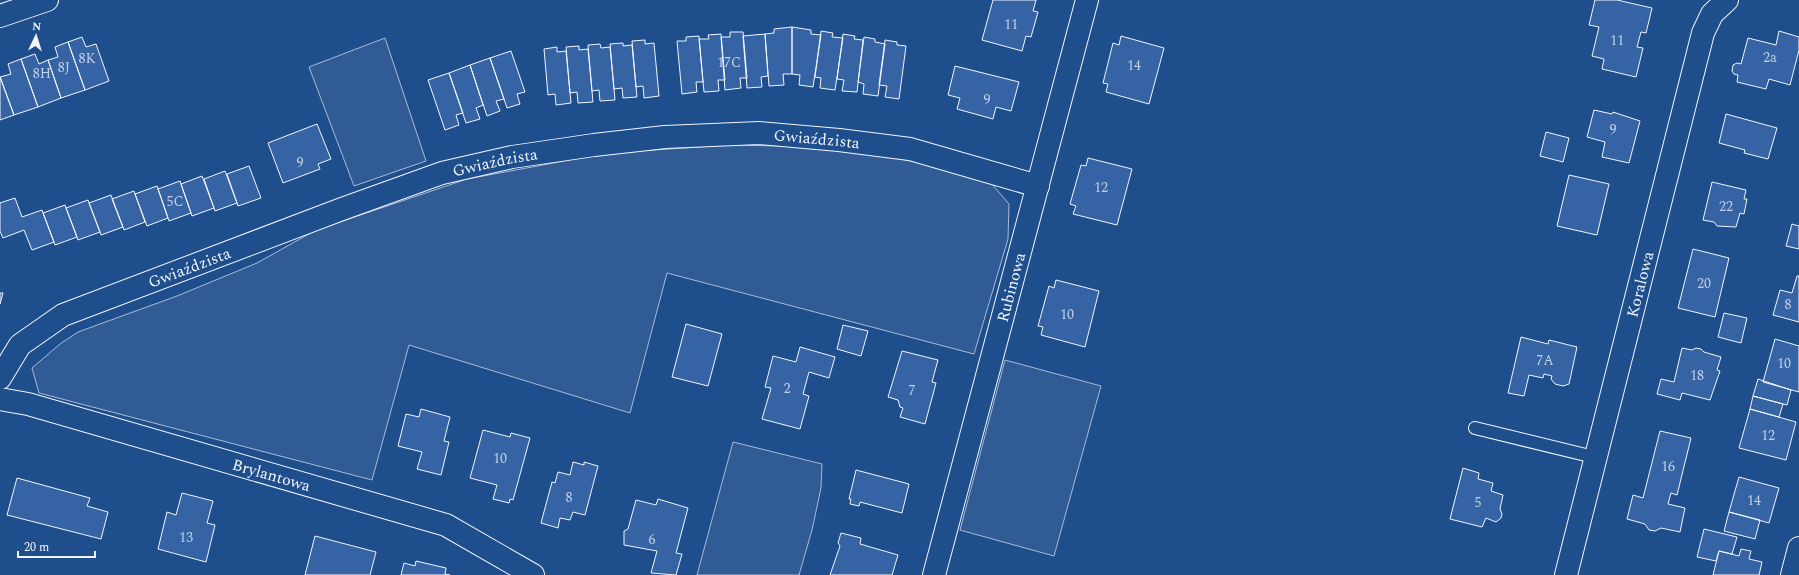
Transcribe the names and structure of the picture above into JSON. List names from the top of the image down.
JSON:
{
  "streets": {
    "street": [
      "Gwiaździsta",
      "Koralowa",
      "Rubinowa",
      "Brylantowa"
    ]
  },
  "crossings": [
    ["Gwiaździsta", "Rubinowa"]
  ],
  "house_numbers": [
    "11",
    "11",
    "2a",
    "8K",
    "17C",
    "14",
    "8J",
    "8H",
    "9",
    "9",
    "9",
    "12",
    "5C",
    "22",
    "20",
    "8",
    "10",
    "7A",
    "10",
    "18",
    "2",
    "7",
    "12",
    "10",
    "16",
    "8",
    "14",
    "5",
    "13",
    "6"
  ],
  "scale_bar": "20 m",
  "north": "top"
}
